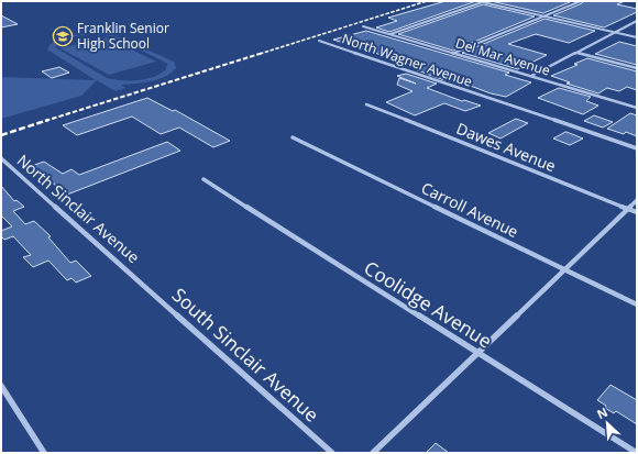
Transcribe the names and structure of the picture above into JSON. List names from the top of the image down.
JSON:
{
  "streets": {
    "street": [
      "Del Mar Avenue",
      "North Wagner Avenue",
      "Dawes Avenue",
      "North Sinclair Avenue",
      "Carroll Avenue",
      "Coolidge Avenue",
      "South Sinclair Avenue"
    ]
  },
  "crossings": [
    ["North Sinclair Avenue", "South Sinclair Avenue"]
  ],
  "places": {
    "school or university": ["Franklin Senior High School"]
  },
  "north": "top left"
}
